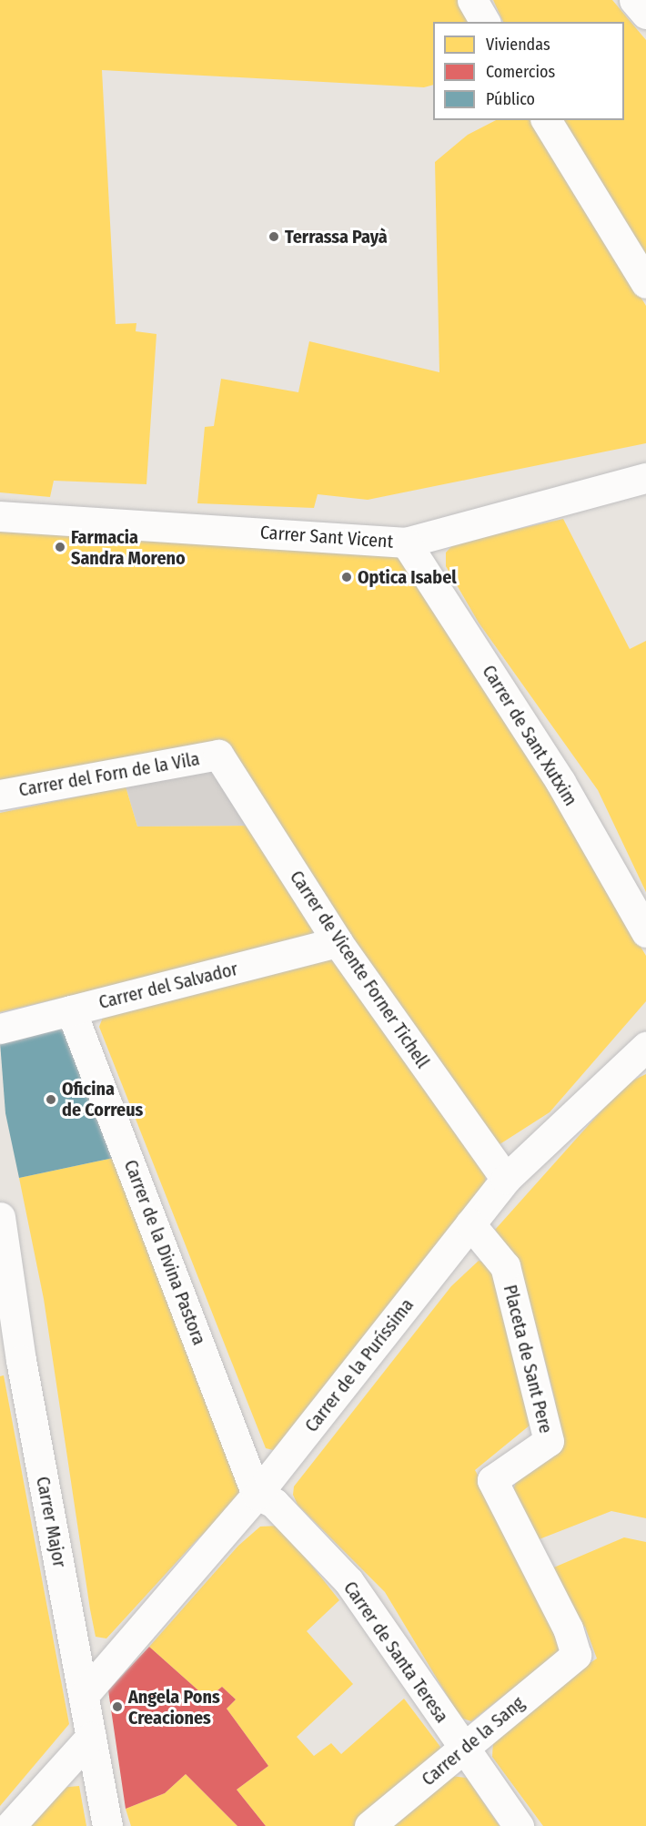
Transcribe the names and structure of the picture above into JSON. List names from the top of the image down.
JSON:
{
  "streets": {
    "street": [
      "Carrer Sant Vicent",
      "Carrer de Sant Xutxim",
      "Carrer del Forn de la Vila",
      "Carrer de Vicente Forner Tichell",
      "Carrer del Salvador",
      "Carrer de la Divina Pastora",
      "Placeta de Sant Pere",
      "Carrer de la Puríssima",
      "Carrer Major",
      "Carrer de Santa Teresa",
      "Carrer de la Sang"
    ]
  },
  "crossings": [
    ["Carrer Sant Vicent", "Carrer de Sant Xutxim"],
    ["Carrer del Forn de la Vila", "Carrer de Vicente Forner Tichell"],
    ["Carrer de Vicente Forner Tichell", "Carrer del Salvador"],
    ["Carrer de Vicente Forner Tichell", "Carrer de la Puríssima"],
    ["Carrer del Salvador", "Carrer de la Divina Pastora"],
    ["Carrer de la Divina Pastora", "Carrer de la Puríssima"],
    ["Carrer de la Divina Pastora", "Carrer de Santa Teresa"],
    ["Placeta de Sant Pere", "Carrer de la Puríssima"],
    ["Placeta de Sant Pere", "Carrer de la Sang"],
    ["Carrer de la Puríssima", "Carrer Major"],
    ["Carrer de la Puríssima", "Carrer de Santa Teresa"],
    ["Carrer de Santa Teresa", "Carrer de la Sang"]
  ],
  "places": [
    "Terrassa Payà",
    "Farmacia Sandra Moreno",
    "Optica Isabel",
    "Oficina de Correus",
    "Angela Pons Creaciones"
  ],
  "legend": ["Viviendas", "Comercios", "Público"]
}
